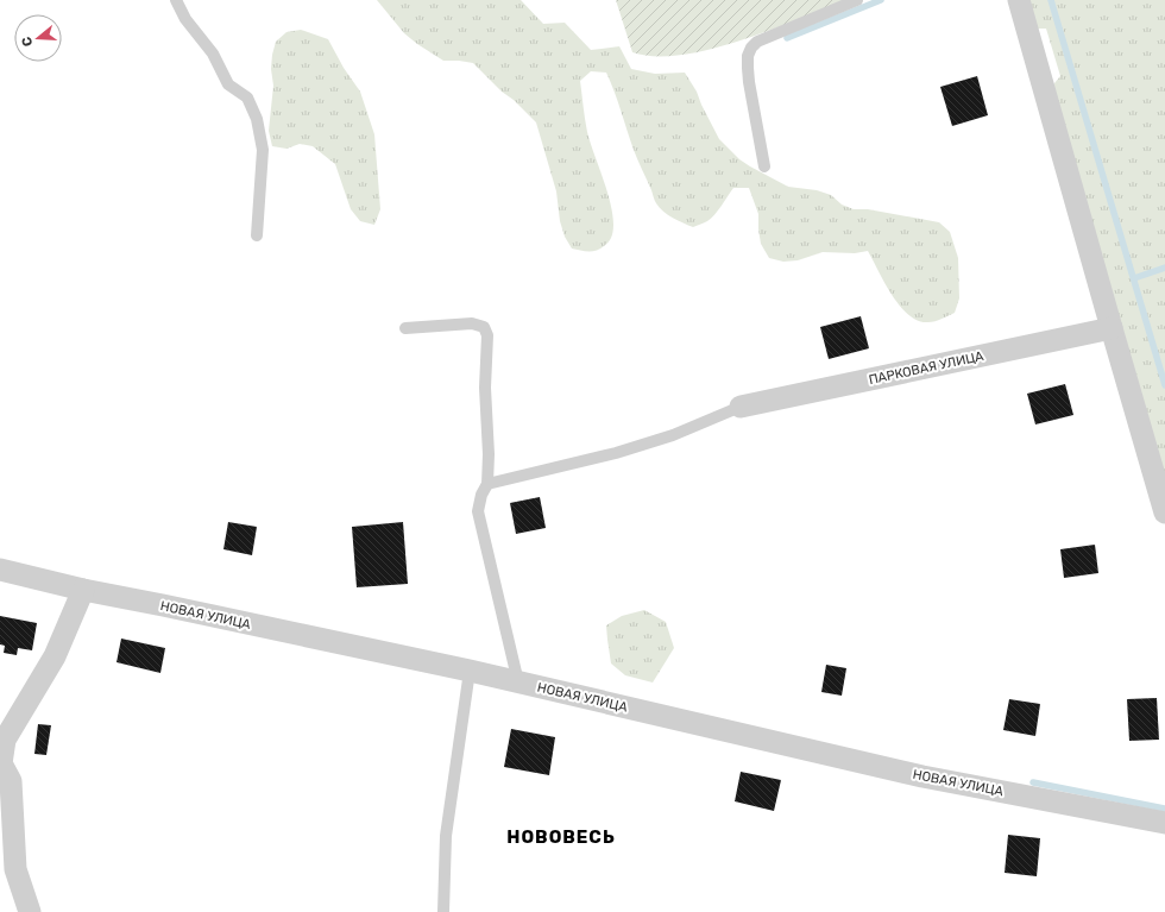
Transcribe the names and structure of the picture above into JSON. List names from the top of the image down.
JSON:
{
  "streets": {
    "street": ["ПАРКОВАЯ УЛИЦА", "НОВАЯ УЛИЦА"]
  },
  "districts": ["НОВОВЕСЬ"],
  "north": "left"
}
